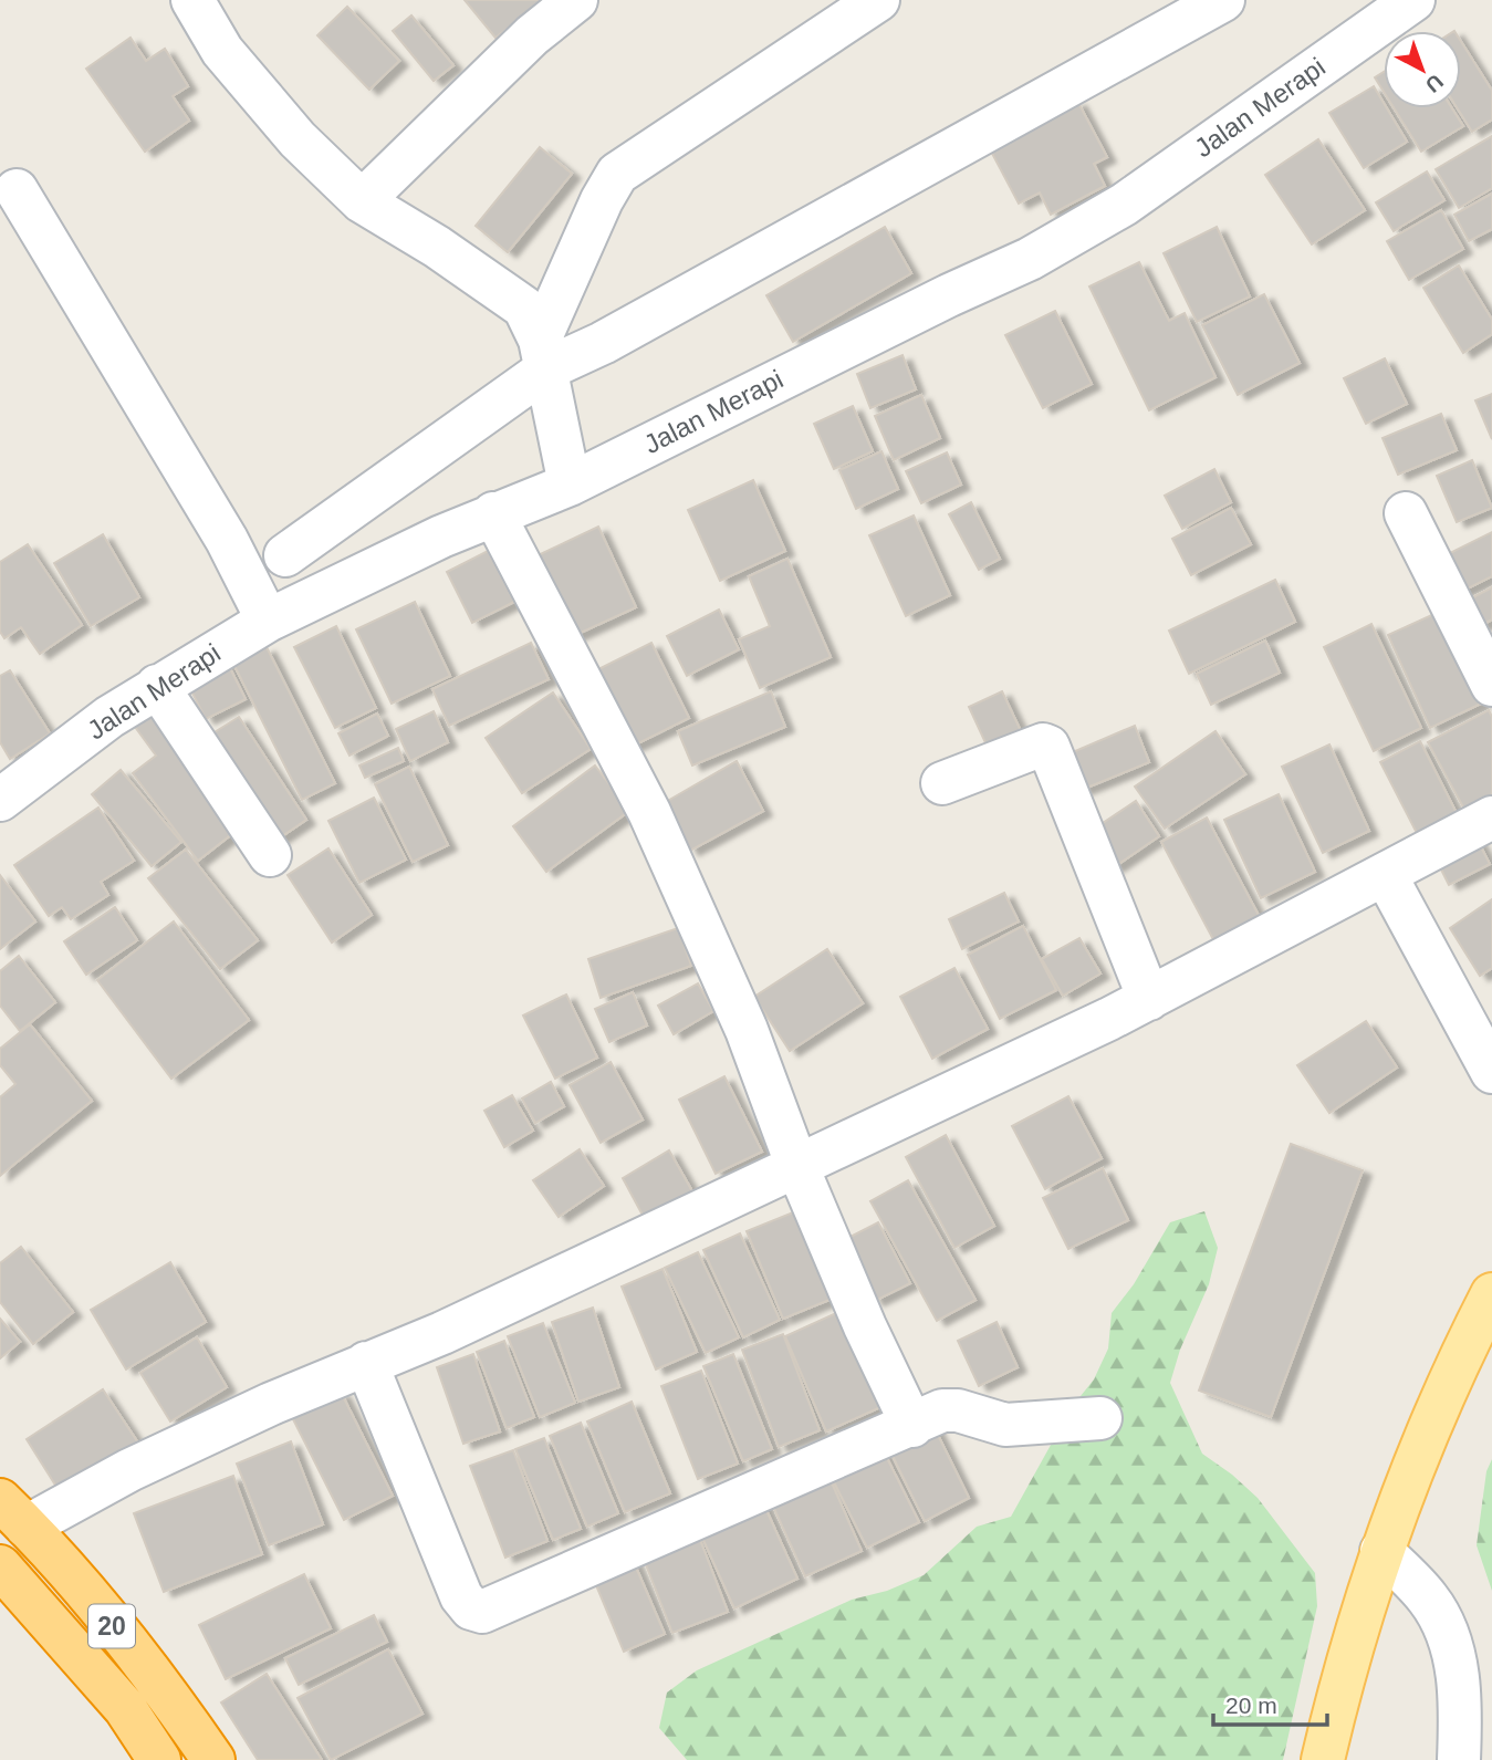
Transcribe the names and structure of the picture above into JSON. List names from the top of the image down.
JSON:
{
  "streets": {
    "highway": ["20"],
    "street": ["Jalan Merapi"]
  },
  "scale_bar": "20 m",
  "north": "bottom right"
}
